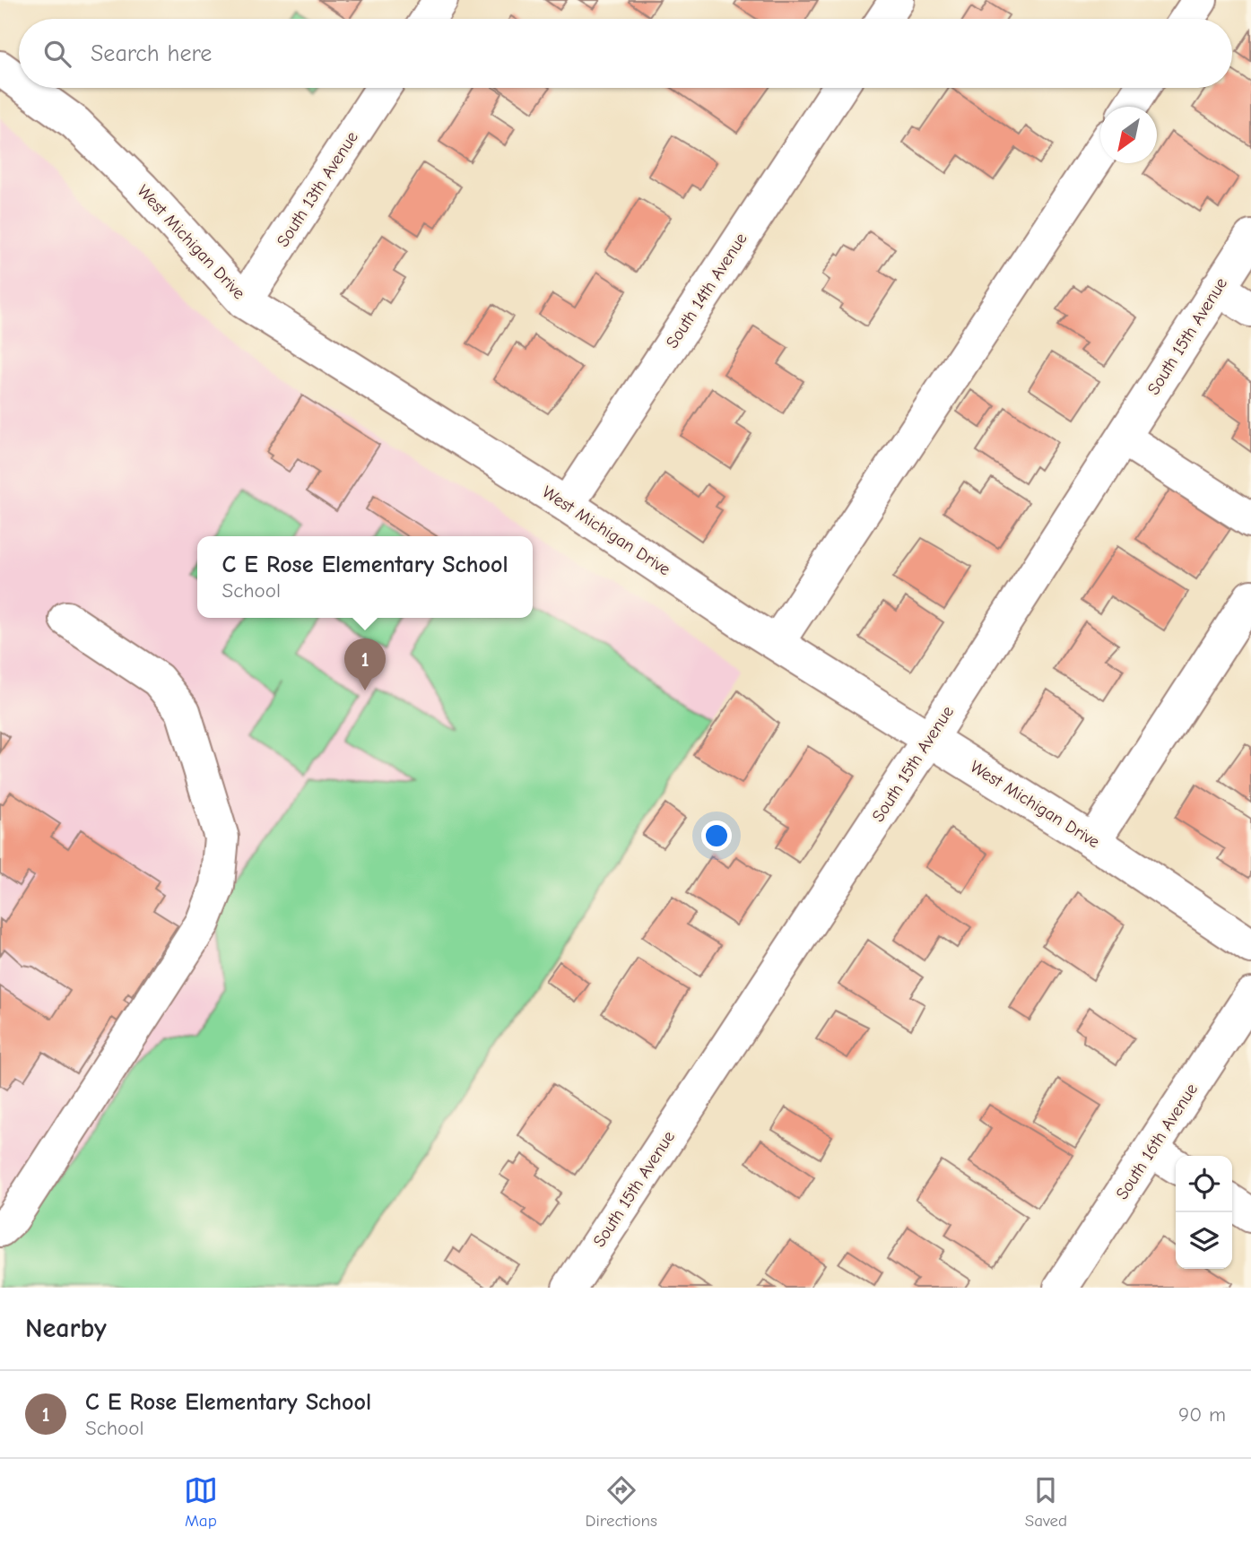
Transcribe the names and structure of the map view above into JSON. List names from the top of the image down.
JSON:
{
  "streets": {
    "street": [
      "South 13th Avenue",
      "West Michigan Drive",
      "South 14th Avenue",
      "South 15th Avenue",
      "South 16th Avenue"
    ]
  },
  "crossings": [
    ["South 13th Avenue", "West Michigan Drive"],
    ["West Michigan Drive", "South 14th Avenue"],
    ["West Michigan Drive", "South 15th Avenue"]
  ],
  "north": "bottom left",
  "page": {
    "search": "Search here",
    "popup": ["C E Rose Elementary School", "School"],
    "pins": "1",
    "heading": "Nearby",
    "list": [
      {
        "mark": "1",
        "name": "C E Rose Elementary School",
        "note": "School",
        "value": "90 m"
      }
    ],
    "nav": ["Map", "Directions", "Saved"]
  }
}
